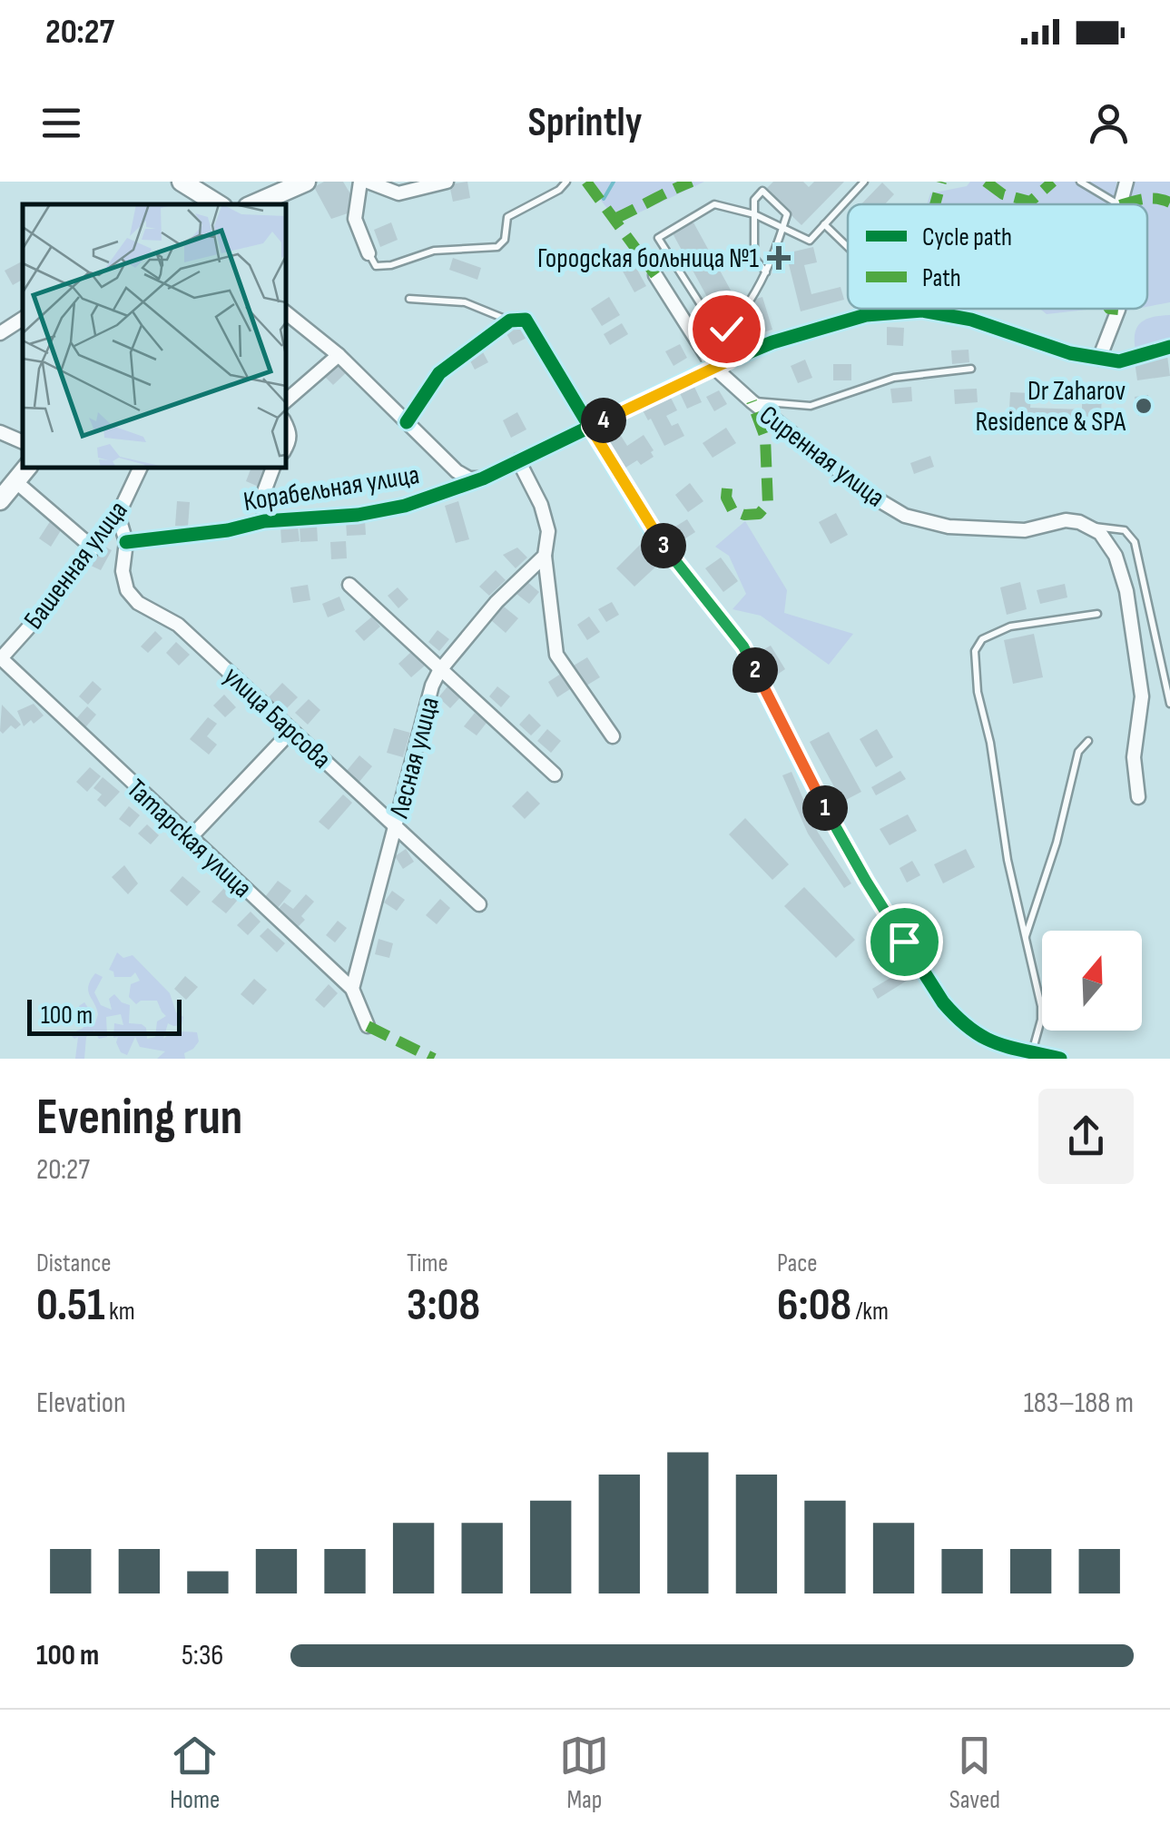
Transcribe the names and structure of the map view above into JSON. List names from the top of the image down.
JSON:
{
  "streets": {
    "street": [
      "Сиренная улица",
      "Корабельная улица",
      "Башенная улица",
      "улица Барсова",
      "Лесная улица",
      "Татарская улица"
    ]
  },
  "crossings": [
    ["Сиренная улица", "Корабельная улица"],
    ["Корабельная улица", "улица Барсова"],
    ["Башенная улица", "улица Барсова"],
    ["Башенная улица", "Татарская улица"],
    ["улица Барсова", "Лесная улица"],
    ["Лесная улица", "Татарская улица"]
  ],
  "places": {
    "health": ["Городская больница №1"],
    "other": ["Dr Zaharov Residence & SPA"]
  },
  "legend": ["Cycle path", "Path"],
  "scale_bar": "100 m",
  "north": "top",
  "page": {
    "status": "20:27",
    "header": "Sprintly",
    "pins": [
      "4",
      "3",
      "2",
      "1"
    ],
    "scale": "100 m",
    "heading": ["Evening run", "20:27"],
    "stats": [
      ["Distance", "0.51 km"],
      ["Time", "3:08"],
      ["Pace", "6:08 /km"]
    ],
    "chart": ["Elevation", "183–188 m"],
    "list": [
      {
        "name": "100 m",
        "note": "5:36"
      }
    ],
    "tabs": ["Home", "Map", "Saved"]
  }
}
